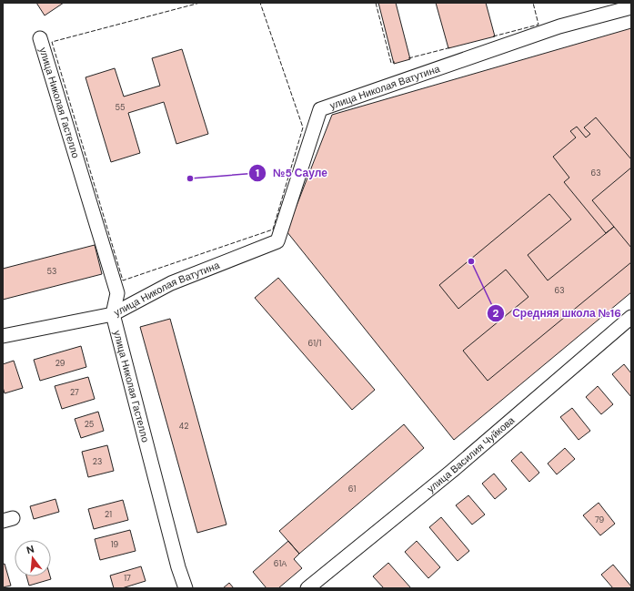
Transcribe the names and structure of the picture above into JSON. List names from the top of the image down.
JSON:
{
  "streets": {
    "street": ["улица Николая Ватутина", "улица Николая Гастелло", "улица Василия Чуйкова"]
  },
  "crossings": [
    ["улица Николая Ватутина", "улица Николая Гастелло"]
  ],
  "places": ["№5 Сауле", "Средняя школа №16"],
  "house_numbers": [
    "55",
    "63",
    "53",
    "63",
    "61/1",
    "29",
    "27",
    "25",
    "42",
    "23",
    "61",
    "21",
    "79",
    "19",
    "61А",
    "17"
  ],
  "north": "top"
}
